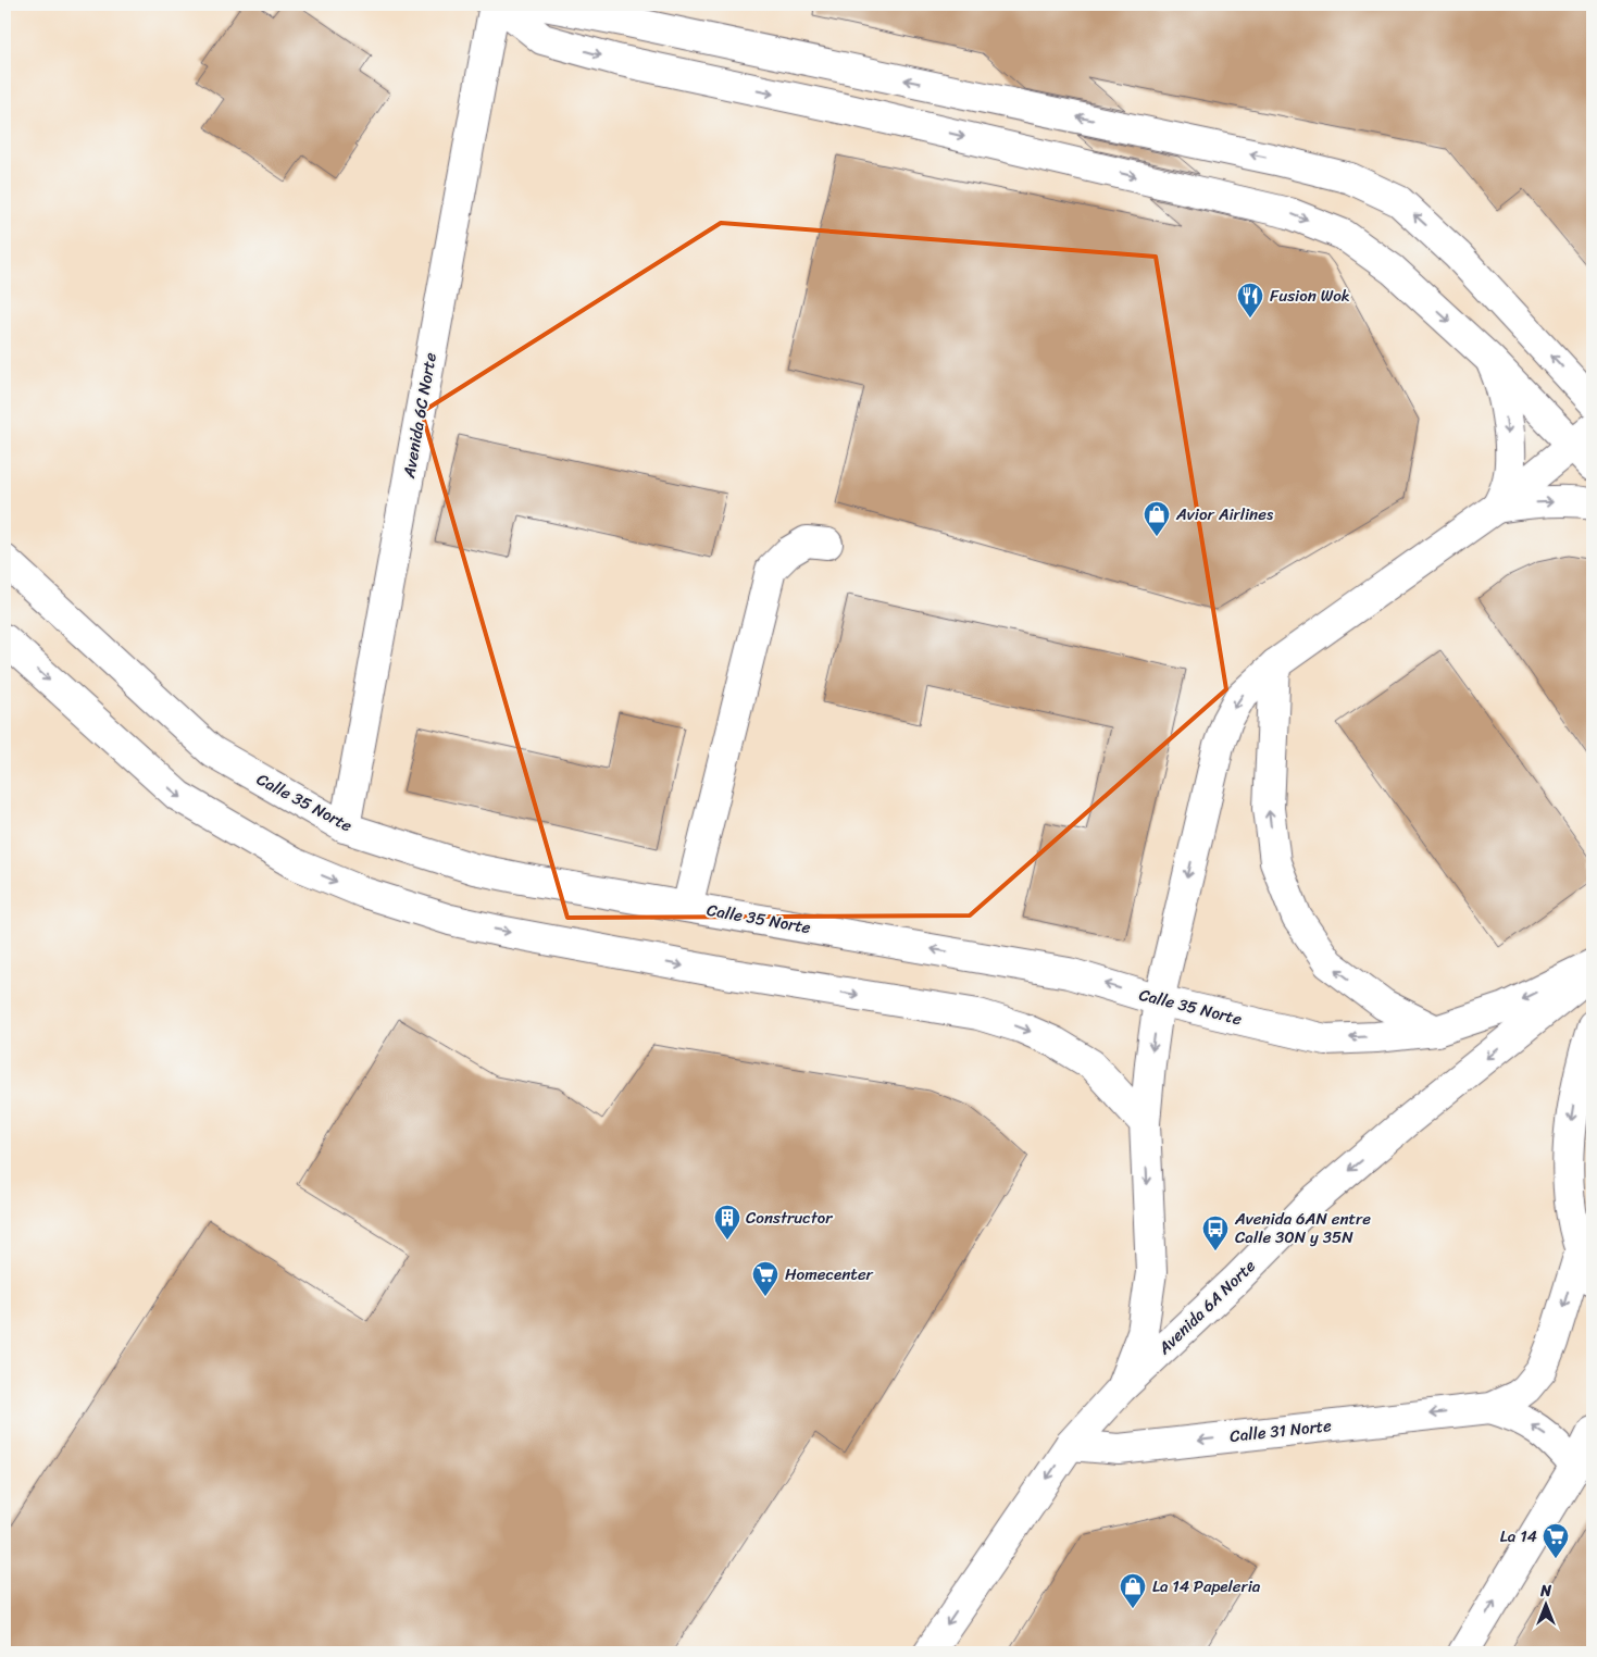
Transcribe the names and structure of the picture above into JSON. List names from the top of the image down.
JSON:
{
  "streets": {
    "street": [
      "Avenida 6C Norte",
      "Calle 35 Norte",
      "Avenida 6A Norte",
      "Calle 31 Norte"
    ]
  },
  "crossings": [
    ["Avenida 6C Norte", "Calle 35 Norte"],
    ["Avenida 6A Norte", "Calle 31 Norte"]
  ],
  "one_way": ["Avenida 6A Norte", "Calle 31 Norte"],
  "places": {
    "restaurant": ["Fusion Wok"],
    "shop": ["Avior Airlines", "La 14 Papeleria"],
    "building": ["Constructor"],
    "bus stop": ["Avenida 6AN entre Calle 30N y 35N"],
    "supermarket": ["Homecenter", "La 14"]
  },
  "north": "top"
}
